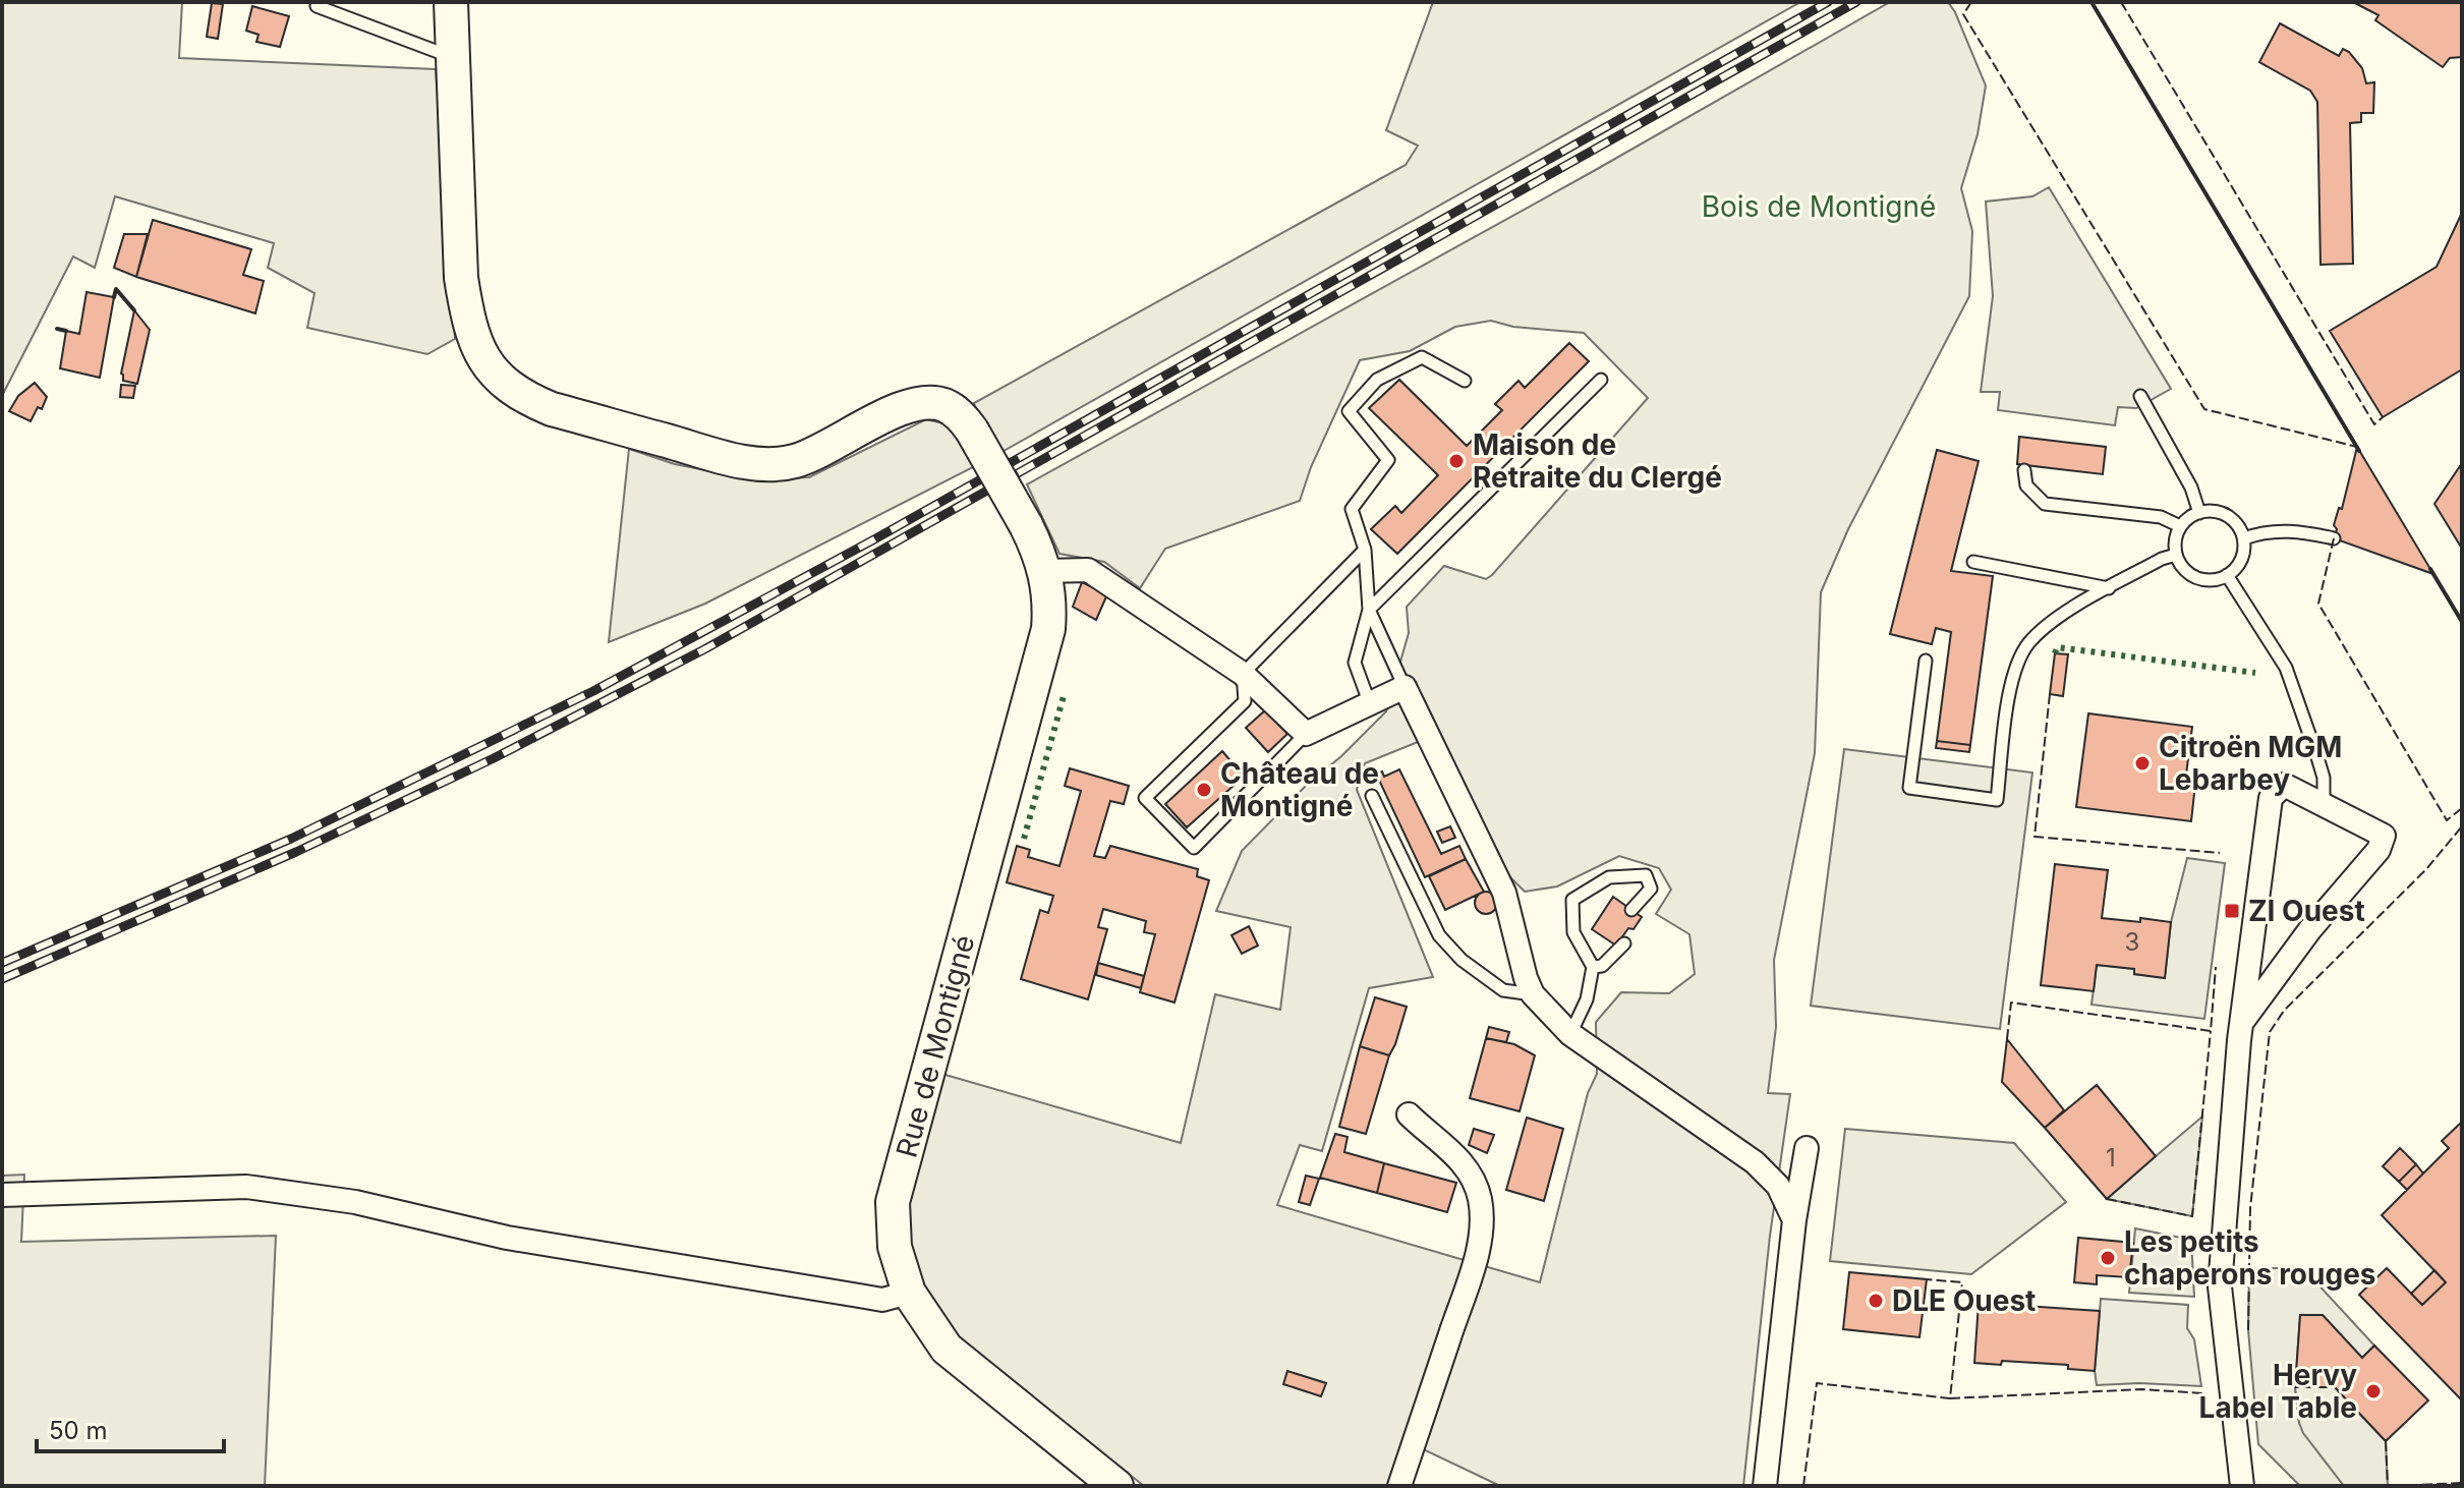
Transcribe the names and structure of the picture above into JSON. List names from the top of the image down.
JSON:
{
  "streets": {
    "street": ["Rue de Montigné"]
  },
  "parks": ["Bois de Montigné"],
  "places": {
    "other": [
      "Maison de Retraite du Clergé",
      "Citroën MGM Lebarbey",
      "Château de Montigné",
      "Les petits chaperons rouges",
      "DLE Ouest",
      "Hervy Label Table"
    ],
    "transit": ["ZI Ouest"]
  },
  "house_numbers": ["3", "1"],
  "scale_bar": "50 m"
}
